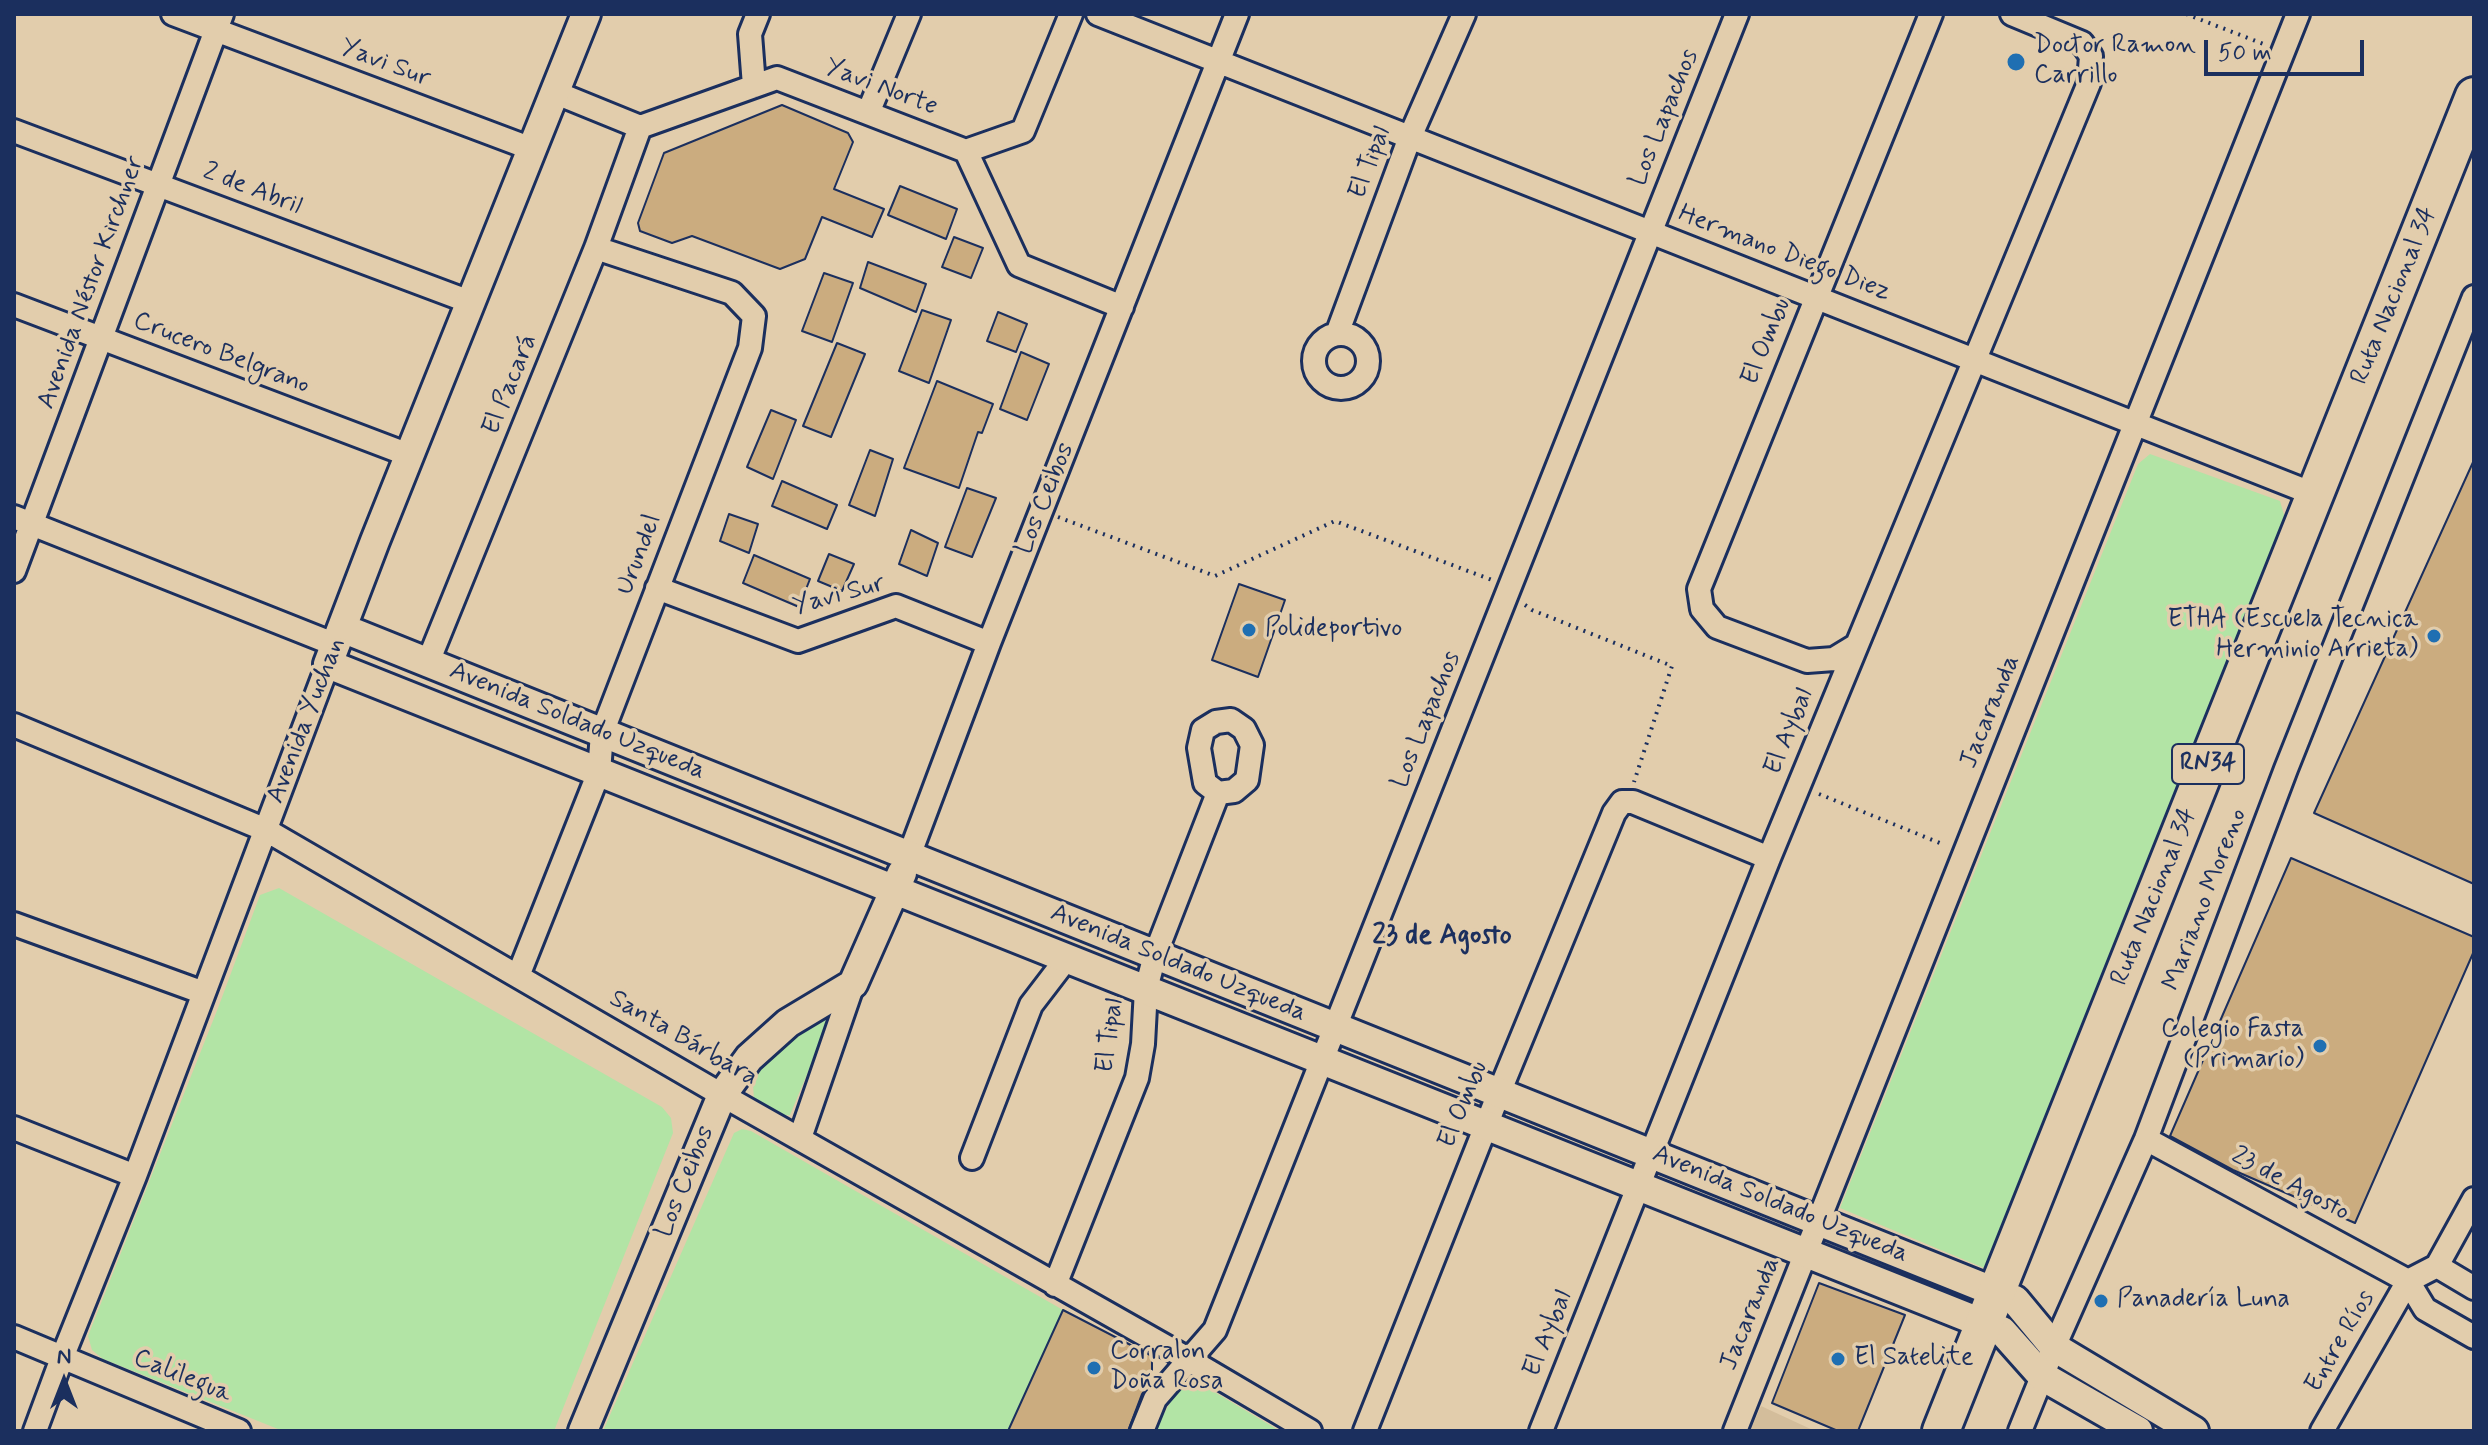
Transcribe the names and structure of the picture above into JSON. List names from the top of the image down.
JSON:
{
  "streets": {
    "highway": ["Ruta Nacional 34", "RN34"],
    "street": [
      "Yavi Sur",
      "Yavi Norte",
      "Los Lapachos",
      "El Tipal",
      "2 de Abril",
      "Hermano Diego Diez",
      "Avenida Néstor Kirchner",
      "El Ombu",
      "Crucero Belgrano",
      "El Pacará",
      "Los Ceibos",
      "Urundel",
      "Jacaranda",
      "Avenida Yuchan",
      "Avenida Soldado Uzqueda",
      "El Aybal",
      "Mariano Moreno",
      "Santa Bárbara",
      "23 de Agosto",
      "Entre Ríos",
      "Calilegua"
    ]
  },
  "crossings": [
    ["Yavi Sur", "Avenida Néstor Kirchner"],
    ["Yavi Sur", "Los Ceibos"],
    ["Yavi Sur", "Urundel"],
    ["Yavi Sur", "Avenida Yuchan"],
    ["Yavi Norte", "El Pacará"],
    ["Los Lapachos", "Hermano Diego Diez"],
    ["Los Lapachos", "Avenida Soldado Uzqueda"],
    ["Los Lapachos", "Santa Bárbara"],
    ["El Tipal", "Hermano Diego Diez"],
    ["El Tipal", "Avenida Soldado Uzqueda"],
    ["El Tipal", "Santa Bárbara"],
    ["2 de Abril", "Avenida Néstor Kirchner"],
    ["2 de Abril", "Avenida Yuchan"],
    ["Hermano Diego Diez", "Ruta Nacional 34"],
    ["Hermano Diego Diez", "El Ombu"],
    ["Hermano Diego Diez", "Los Ceibos"],
    ["Hermano Diego Diez", "Jacaranda"],
    ["Hermano Diego Diez", "El Aybal"],
    ["Avenida Néstor Kirchner", "Crucero Belgrano"],
    ["Avenida Néstor Kirchner", "Avenida Soldado Uzqueda"],
    ["Ruta Nacional 34", "Avenida Soldado Uzqueda"],
    ["El Ombu", "Avenida Soldado Uzqueda"],
    ["El Ombu", "El Aybal"],
    ["Crucero Belgrano", "Avenida Yuchan"],
    ["El Pacará", "Urundel"],
    ["El Pacará", "Avenida Soldado Uzqueda"],
    ["Los Ceibos", "Avenida Soldado Uzqueda"],
    ["Los Ceibos", "Santa Bárbara"],
    ["Urundel", "Avenida Soldado Uzqueda"],
    ["Urundel", "Santa Bárbara"],
    ["Jacaranda", "Avenida Soldado Uzqueda"],
    ["Avenida Yuchan", "Avenida Soldado Uzqueda"],
    ["Avenida Yuchan", "Santa Bárbara"],
    ["Avenida Yuchan", "Calilegua"],
    ["Avenida Soldado Uzqueda", "El Aybal"],
    ["Mariano Moreno", "23 de Agosto"],
    ["23 de Agosto", "Entre Ríos"]
  ],
  "districts": ["23 de Agosto"],
  "places": [
    "Doctor Ramon Carrillo",
    "Polideportivo",
    "ETHA (Escuela Tecnica Herminio Arrieta)",
    "Colegio Fasta (Primario)",
    "Panadería Luna",
    "El Satelite",
    "Corralon Doña Rosa"
  ],
  "scale_bar": "50 m",
  "north": "top"
}
